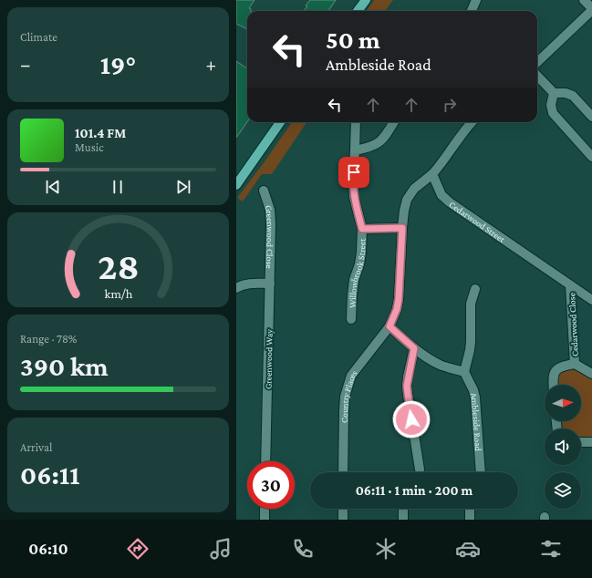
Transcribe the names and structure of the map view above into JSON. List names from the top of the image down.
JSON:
{
  "streets": {
    "street": [
      "Cedarwood Street",
      "Greenwood Close",
      "Willowbrook Street",
      "Cedarwood Close",
      "Greenwood Way",
      "Country Places",
      "Ambleside Road"
    ]
  },
  "crossings": [
    ["Cedarwood Street", "Cedarwood Close"],
    ["Cedarwood Street", "Country Places"],
    ["Greenwood Close", "Greenwood Way"]
  ],
  "north": "right",
  "page": {
    "tile": [
      "Climate",
      ["Range · 78%", "390 km"],
      ["Arrival", "06:11"]
    ],
    "turn": ["50 m", "Ambleside Road"],
    "heat": ["−", "19°", "+"],
    "song": ["101.4 FM", "Music"],
    "limit": "30",
    "trip": "06:11 · 1 min · 200 m",
    "tabs": "06:10",
    "gauge": ["28", "km/h"]
  }
}
